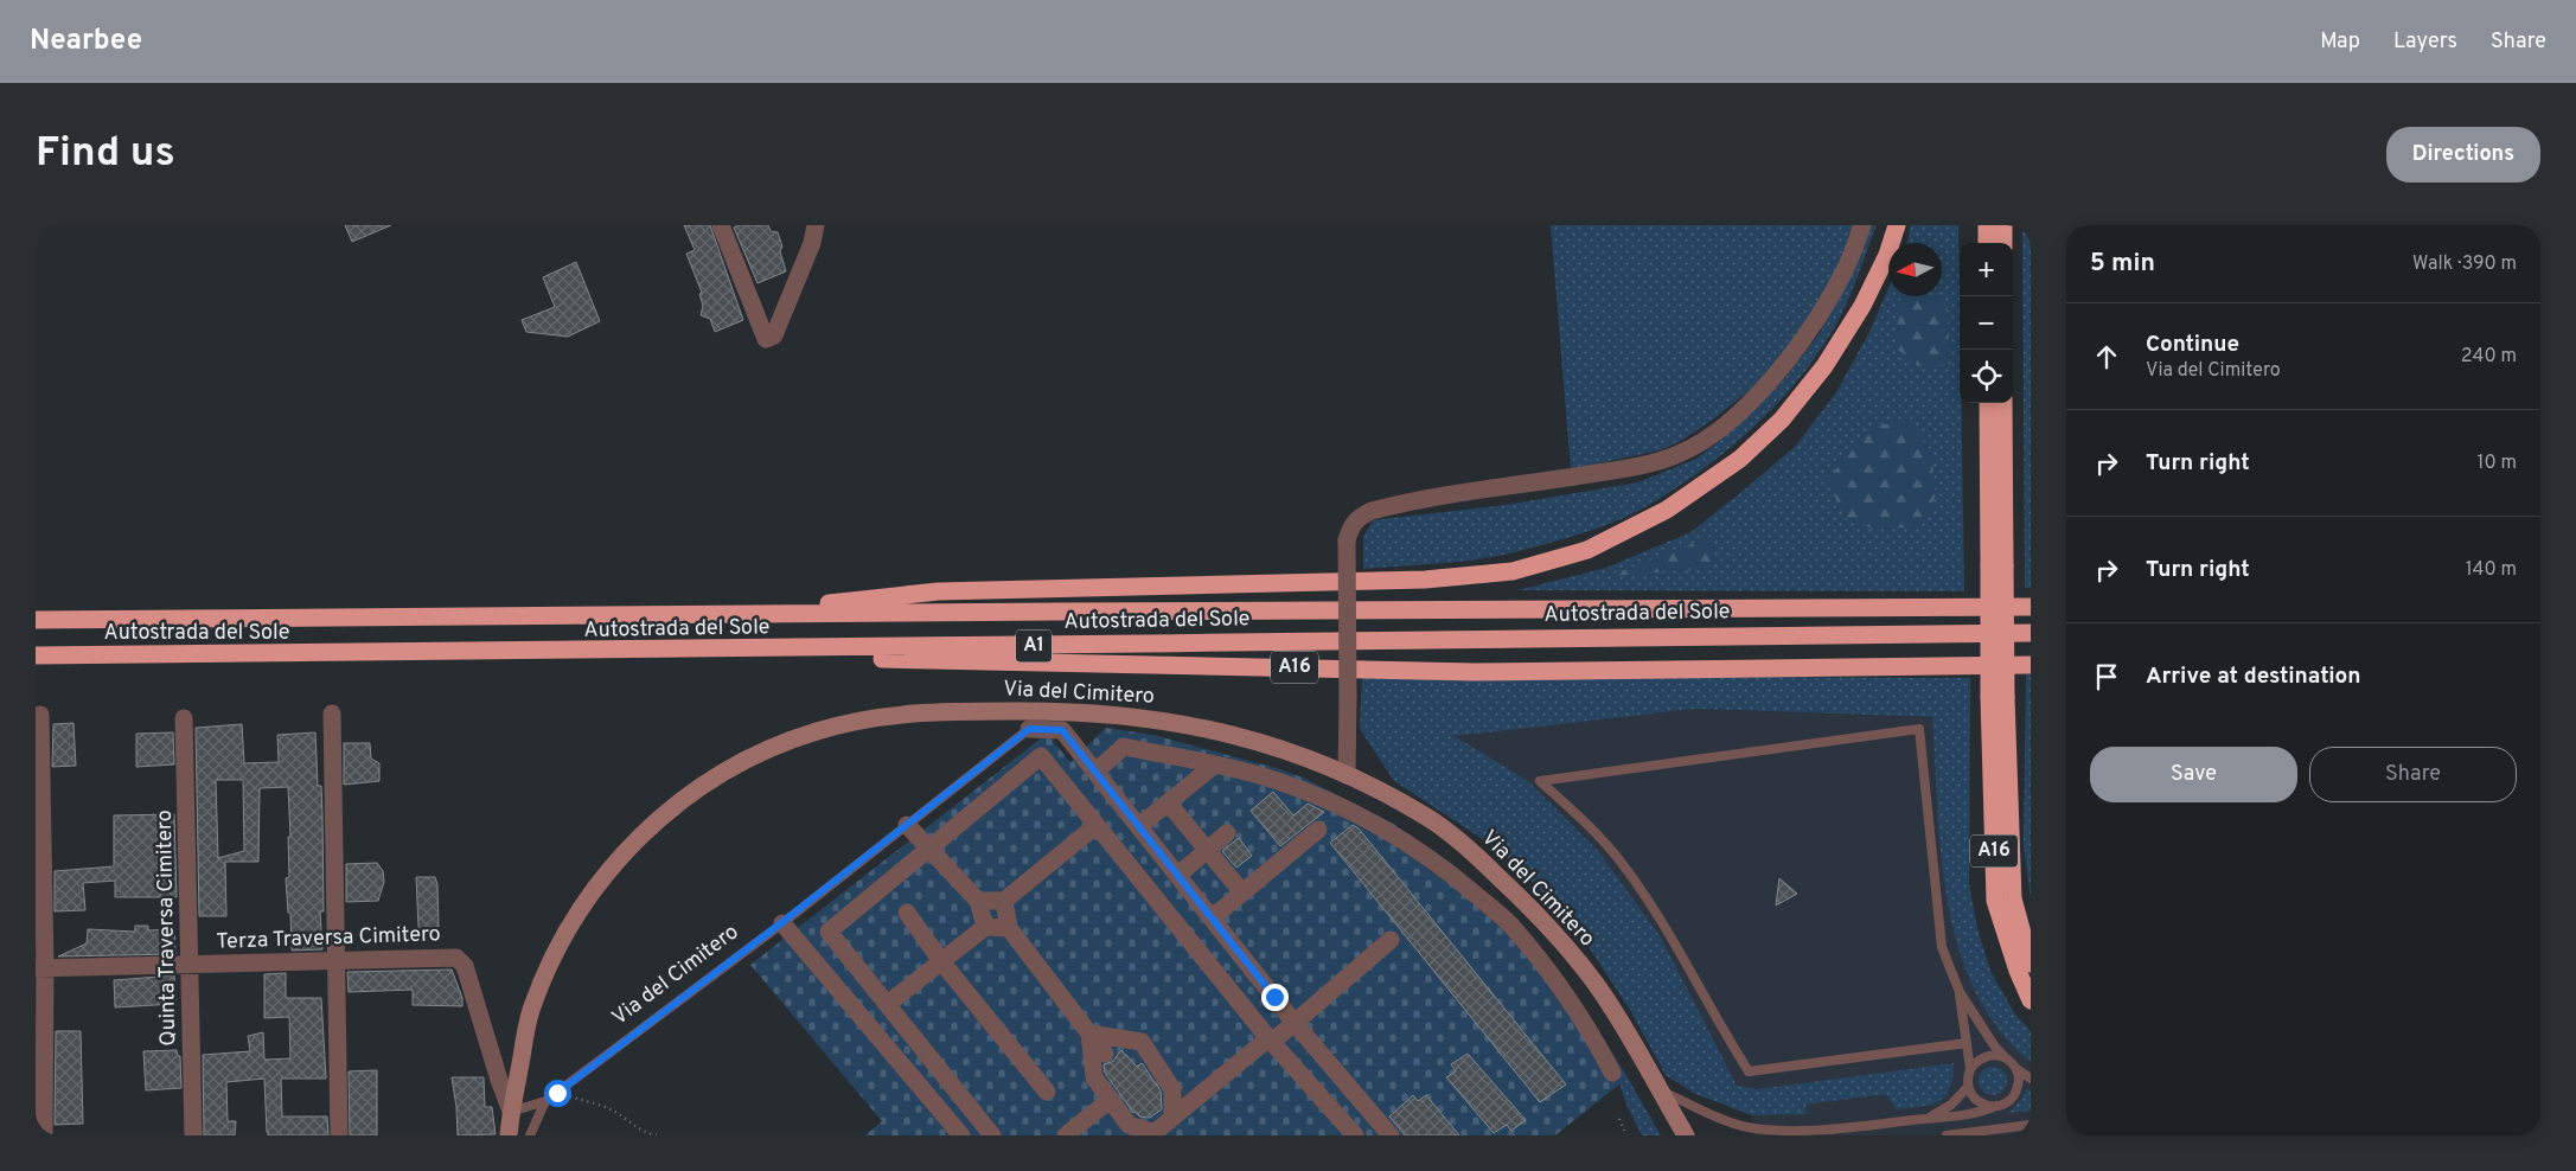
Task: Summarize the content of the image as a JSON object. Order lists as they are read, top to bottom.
{
  "streets": {
    "highway": ["Autostrada del Sole", "A1", "A16"],
    "main road": ["Via del Cimitero"],
    "street": ["Quinta Traversa Cimitero", "Terza Traversa Cimitero"]
  },
  "crossings": [
    ["Autostrada del Sole", "A16"],
    ["Via del Cimitero", "Terza Traversa Cimitero"],
    ["Quinta Traversa Cimitero", "Terza Traversa Cimitero"]
  ],
  "north": "left",
  "page": {
    "header": "Nearbee",
    "nav": ["Map", "Layers", "Share"],
    "buttons": [
      "Directions",
      ["Save", "Share"]
    ],
    "title": "Find us",
    "heading": ["5 min", "Walk · 390 m"],
    "map_buttons": ["+", "−"],
    "list": [
      ["Continue", "Via del Cimitero", "240 m"],
      ["Turn right", "10 m"],
      ["Turn right", "140 m"],
      "Arrive at destination"
    ]
  }
}
